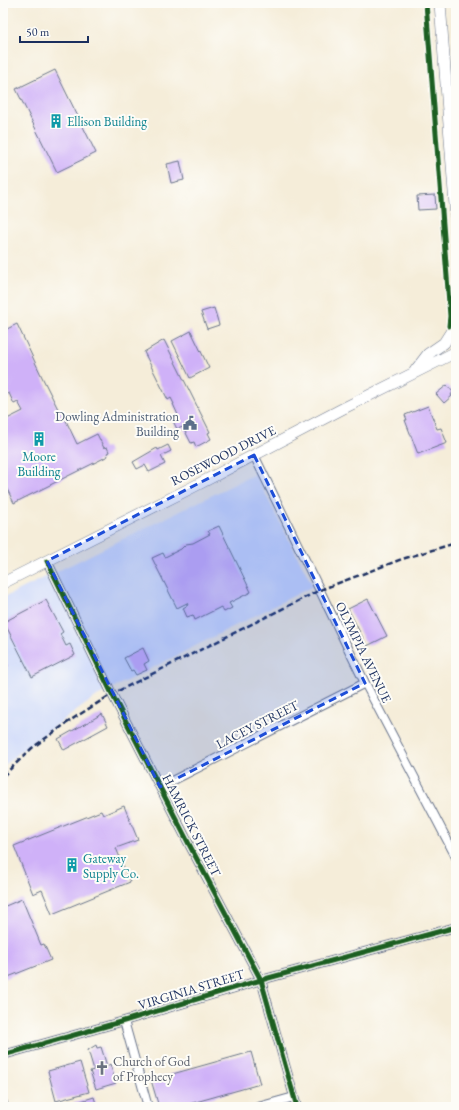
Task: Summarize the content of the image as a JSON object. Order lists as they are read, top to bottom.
{
  "streets": {
    "main road": ["ROSEWOOD DRIVE"],
    "street": [
      "OLYMPIA AVENUE",
      "LACEY STREET",
      "HAMRICK STREET",
      "VIRGINIA STREET"
    ]
  },
  "crossings": [
    ["ROSEWOOD DRIVE", "OLYMPIA AVENUE"],
    ["ROSEWOOD DRIVE", "HAMRICK STREET"],
    ["OLYMPIA AVENUE", "LACEY STREET"],
    ["LACEY STREET", "HAMRICK STREET"],
    ["HAMRICK STREET", "VIRGINIA STREET"]
  ],
  "places": {
    "building": ["Ellison Building", "Moore Building", "Gateway Supply Co."],
    "public building": ["Dowling Administration Building"],
    "church": ["Church of God of Prophecy"]
  },
  "scale_bar": "50 m"
}
